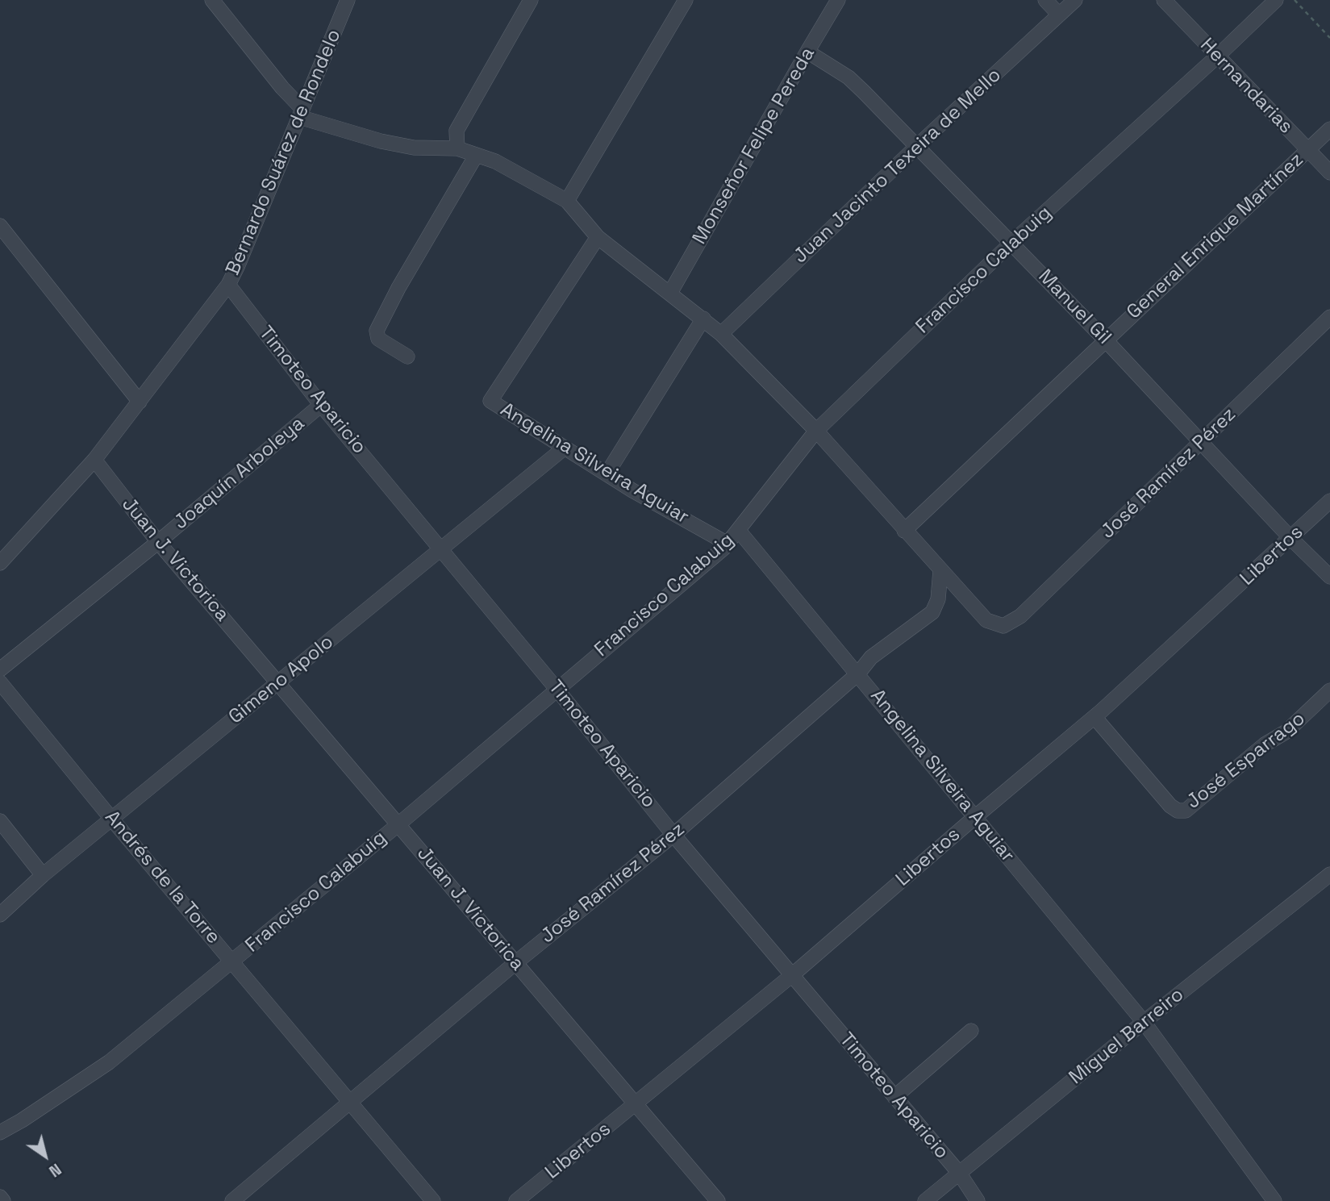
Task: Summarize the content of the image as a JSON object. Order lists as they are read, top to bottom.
{
  "streets": {
    "street": [
      "Hernandarias",
      "Monseñor Felipe Pereda",
      "Bernardo Suárez de Rondelo",
      "Juan Jacinto Texeira de Mello",
      "General Enrique Martínez",
      "Francisco Calabuig",
      "Manuel Gil",
      "Timoteo Aparicio",
      "Angelina Silveira Aguiar",
      "Joaquín Arboleya",
      "José Ramírez Pérez",
      "Libertos",
      "Juan J. Victorica",
      "Gimeno Apolo",
      "José Esparrago",
      "Andrés de la Torre",
      "Miguel Barreiro"
    ]
  },
  "crossings": [
    ["Hernandarias", "General Enrique Martínez"],
    ["Hernandarias", "Francisco Calabuig"],
    ["Monseñor Felipe Pereda", "Manuel Gil"],
    ["Bernardo Suárez de Rondelo", "Timoteo Aparicio"],
    ["Bernardo Suárez de Rondelo", "Juan J. Victorica"],
    ["Juan Jacinto Texeira de Mello", "Manuel Gil"],
    ["General Enrique Martínez", "Manuel Gil"],
    ["Francisco Calabuig", "Manuel Gil"],
    ["Francisco Calabuig", "Timoteo Aparicio"],
    ["Francisco Calabuig", "Angelina Silveira Aguiar"],
    ["Francisco Calabuig", "Juan J. Victorica"],
    ["Francisco Calabuig", "Andrés de la Torre"],
    ["Manuel Gil", "José Ramírez Pérez"],
    ["Manuel Gil", "Libertos"],
    ["Timoteo Aparicio", "Joaquín Arboleya"],
    ["Timoteo Aparicio", "José Ramírez Pérez"],
    ["Timoteo Aparicio", "Libertos"],
    ["Timoteo Aparicio", "Gimeno Apolo"],
    ["Timoteo Aparicio", "Miguel Barreiro"],
    ["Angelina Silveira Aguiar", "José Ramírez Pérez"],
    ["Angelina Silveira Aguiar", "Libertos"],
    ["Angelina Silveira Aguiar", "Gimeno Apolo"],
    ["Angelina Silveira Aguiar", "Miguel Barreiro"],
    ["Joaquín Arboleya", "Juan J. Victorica"],
    ["José Ramírez Pérez", "Juan J. Victorica"],
    ["José Ramírez Pérez", "Andrés de la Torre"],
    ["Libertos", "Juan J. Victorica"],
    ["Libertos", "José Esparrago"],
    ["Juan J. Victorica", "Gimeno Apolo"],
    ["Gimeno Apolo", "Andrés de la Torre"]
  ],
  "north": "bottom right"
}
